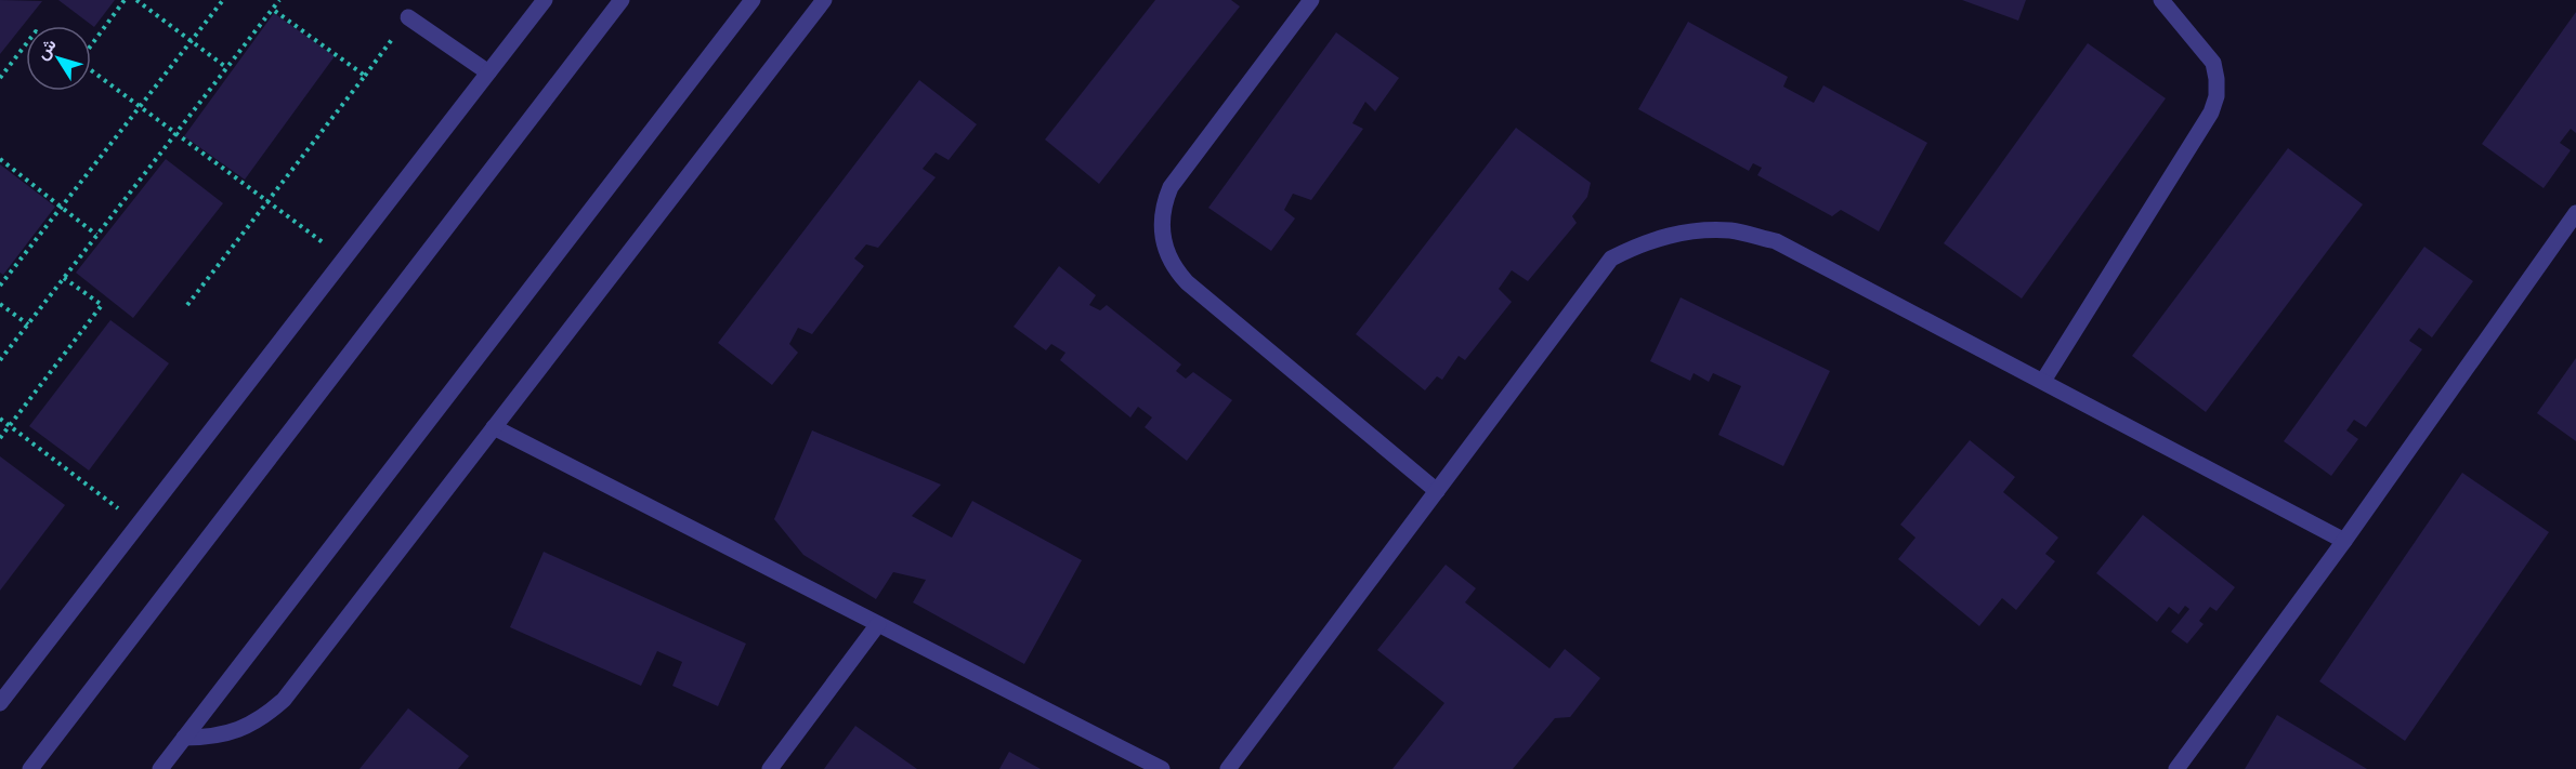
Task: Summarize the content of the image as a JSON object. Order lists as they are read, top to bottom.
{
  "north": "top left"
}
